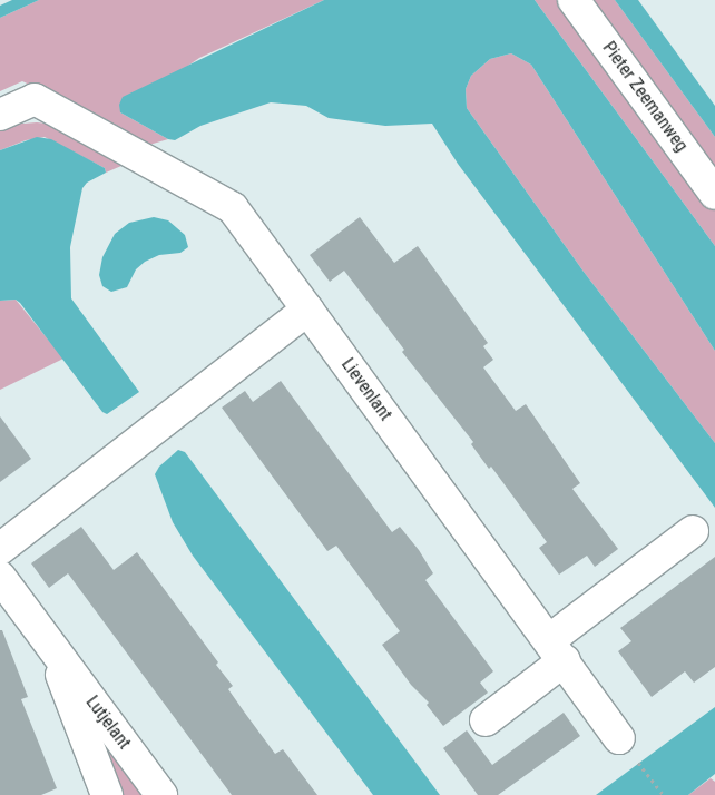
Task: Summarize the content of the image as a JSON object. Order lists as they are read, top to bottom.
{
  "streets": {
    "street": ["Pieter Zeemanweg", "Lievenlant", "Lutjelant"]
  }
}
